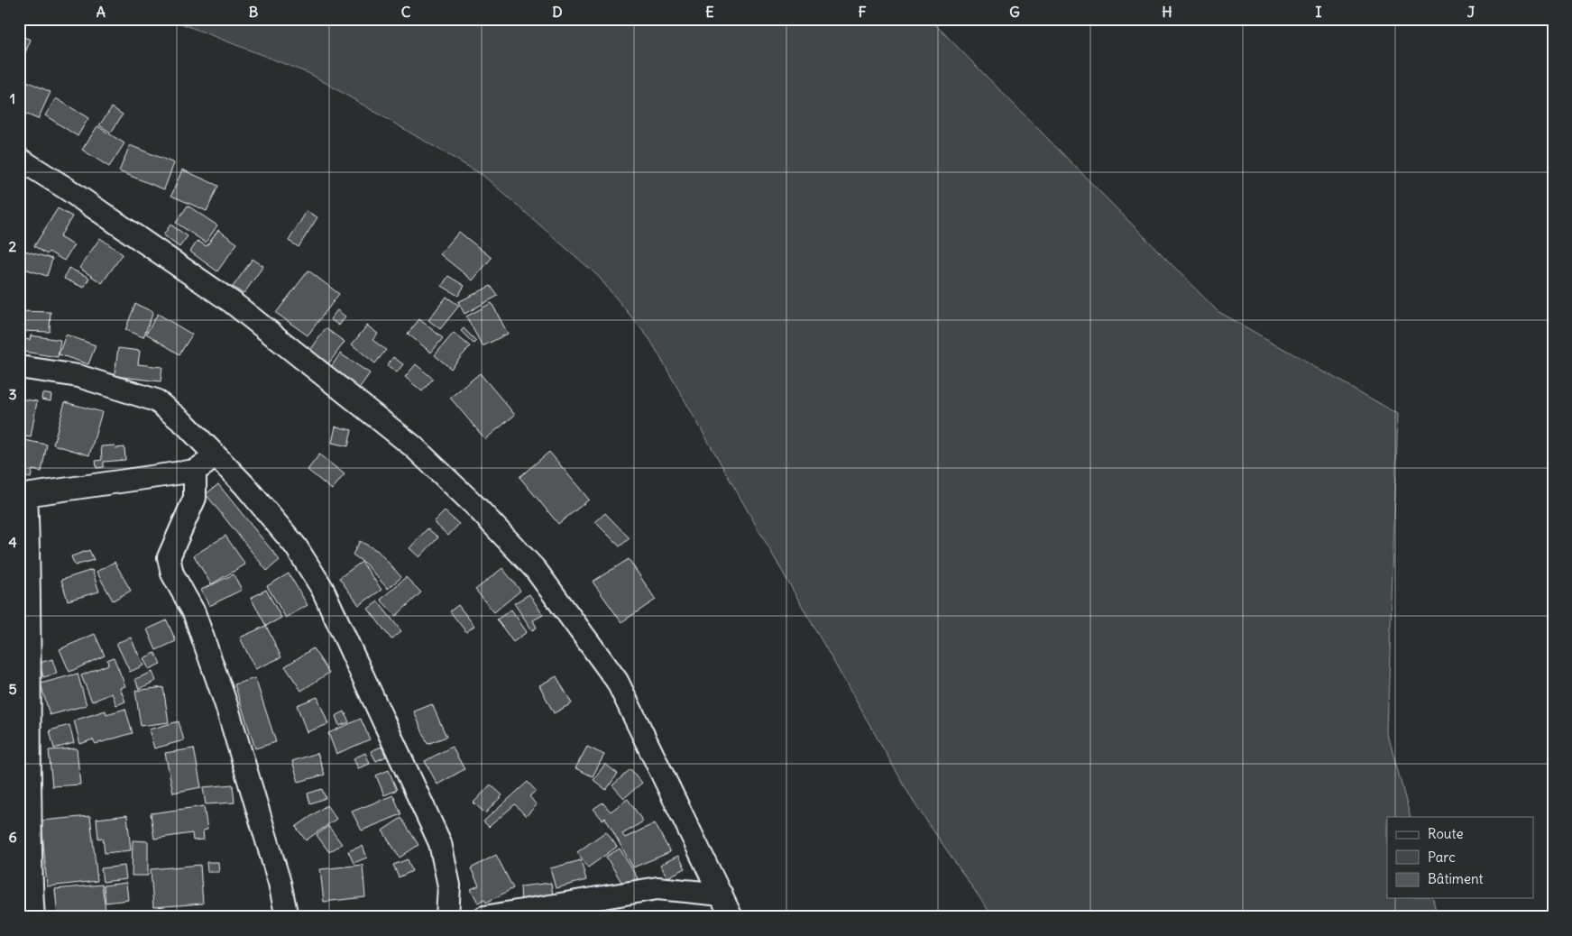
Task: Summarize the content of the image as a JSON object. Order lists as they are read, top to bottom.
{
  "legend": ["Route", "Parc", "Bâtiment"],
  "grid": {
    "columns": [
      "A",
      "B",
      "C",
      "D",
      "E",
      "F",
      "G",
      "H",
      "I",
      "J"
    ],
    "rows": [
      "1",
      "2",
      "3",
      "4",
      "5",
      "6"
    ]
  }
}
